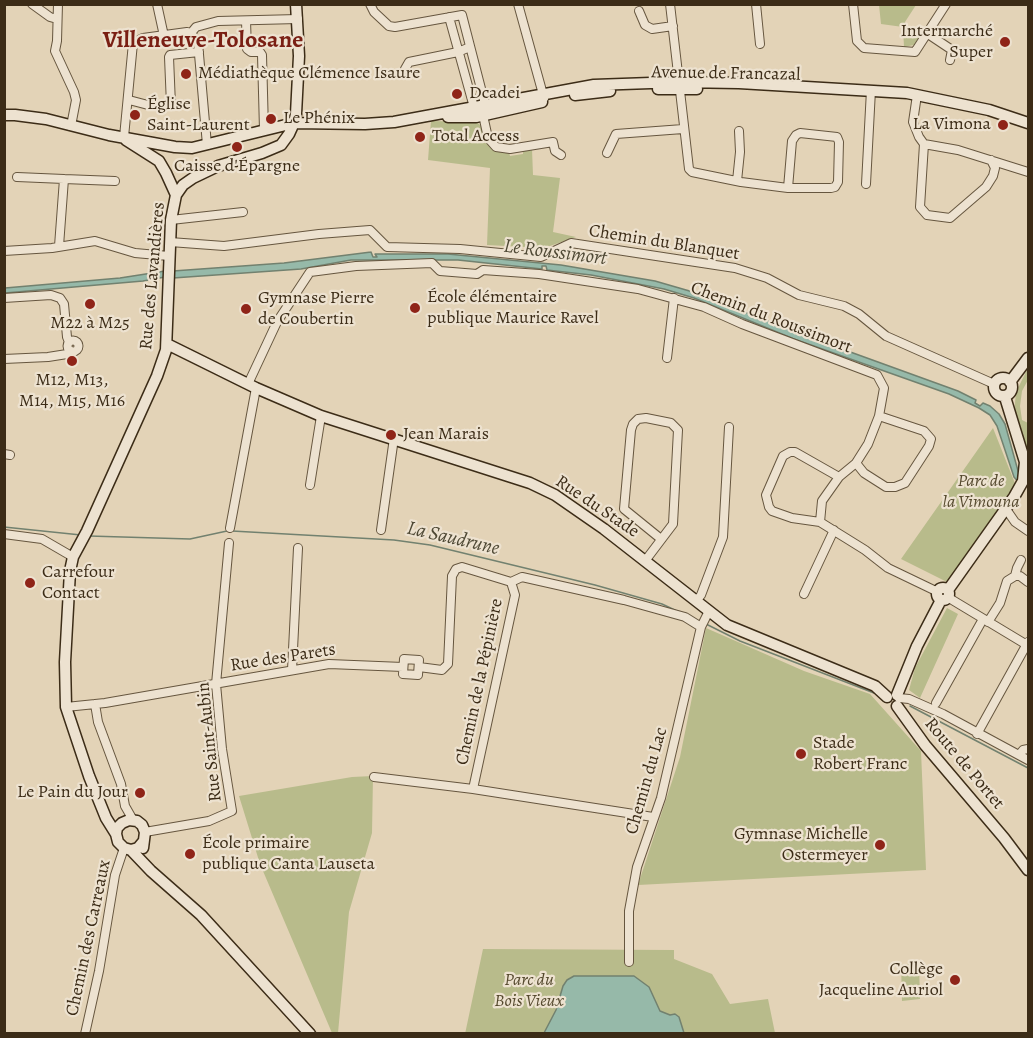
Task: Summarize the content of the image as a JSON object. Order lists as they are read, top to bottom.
{
  "streets": {
    "street": [
      "Avenue de Francazal",
      "Chemin du Blanquet",
      "Rue des Lavandières",
      "Chemin du Roussimort",
      "Rue du Stade",
      "Rue des Parets",
      "Chemin de la Pépinière",
      "Rue Saint-Aubin",
      "Route de Portet",
      "Chemin du Lac",
      "Chemin des Carreaux"
    ]
  },
  "crossings": [
    ["Avenue de Francazal", "Rue des Lavandières"],
    ["Rue des Lavandières", "Rue du Stade"],
    ["Chemin du Roussimort", "Rue du Stade"],
    ["Rue du Stade", "Route de Portet"],
    ["Rue du Stade", "Chemin du Lac"],
    ["Rue des Parets", "Chemin de la Pépinière"],
    ["Rue des Parets", "Rue Saint-Aubin"],
    ["Chemin de la Pépinière", "Chemin du Lac"],
    ["Rue Saint-Aubin", "Chemin des Carreaux"]
  ],
  "districts": ["Villeneuve-Tolosane"],
  "water": ["Le Roussimort", "La Saudrune"],
  "parks": ["Parc de la Vimouna", "Parc du Bois Vieux"],
  "places": [
    "Intermarché Super",
    "Médiathèque Clémence Isaure",
    "Dcadei",
    "Église Saint-Laurent",
    "Le Phénix",
    "La Vimona",
    "Total Access",
    "Caisse d'Épargne",
    "M22 à M25",
    "École élémentaire publique Maurice Ravel",
    "Gymnase Pierre de Coubertin",
    "M12, M13, M14, M15, M16",
    "Jean Marais",
    "Carrefour Contact",
    "Stade Robert Franc",
    "Le Pain du Jour",
    "Gymnase Michelle Ostermeyer",
    "École primaire publique Canta Lauseta",
    "Collège Jacqueline Auriol"
  ]
}
